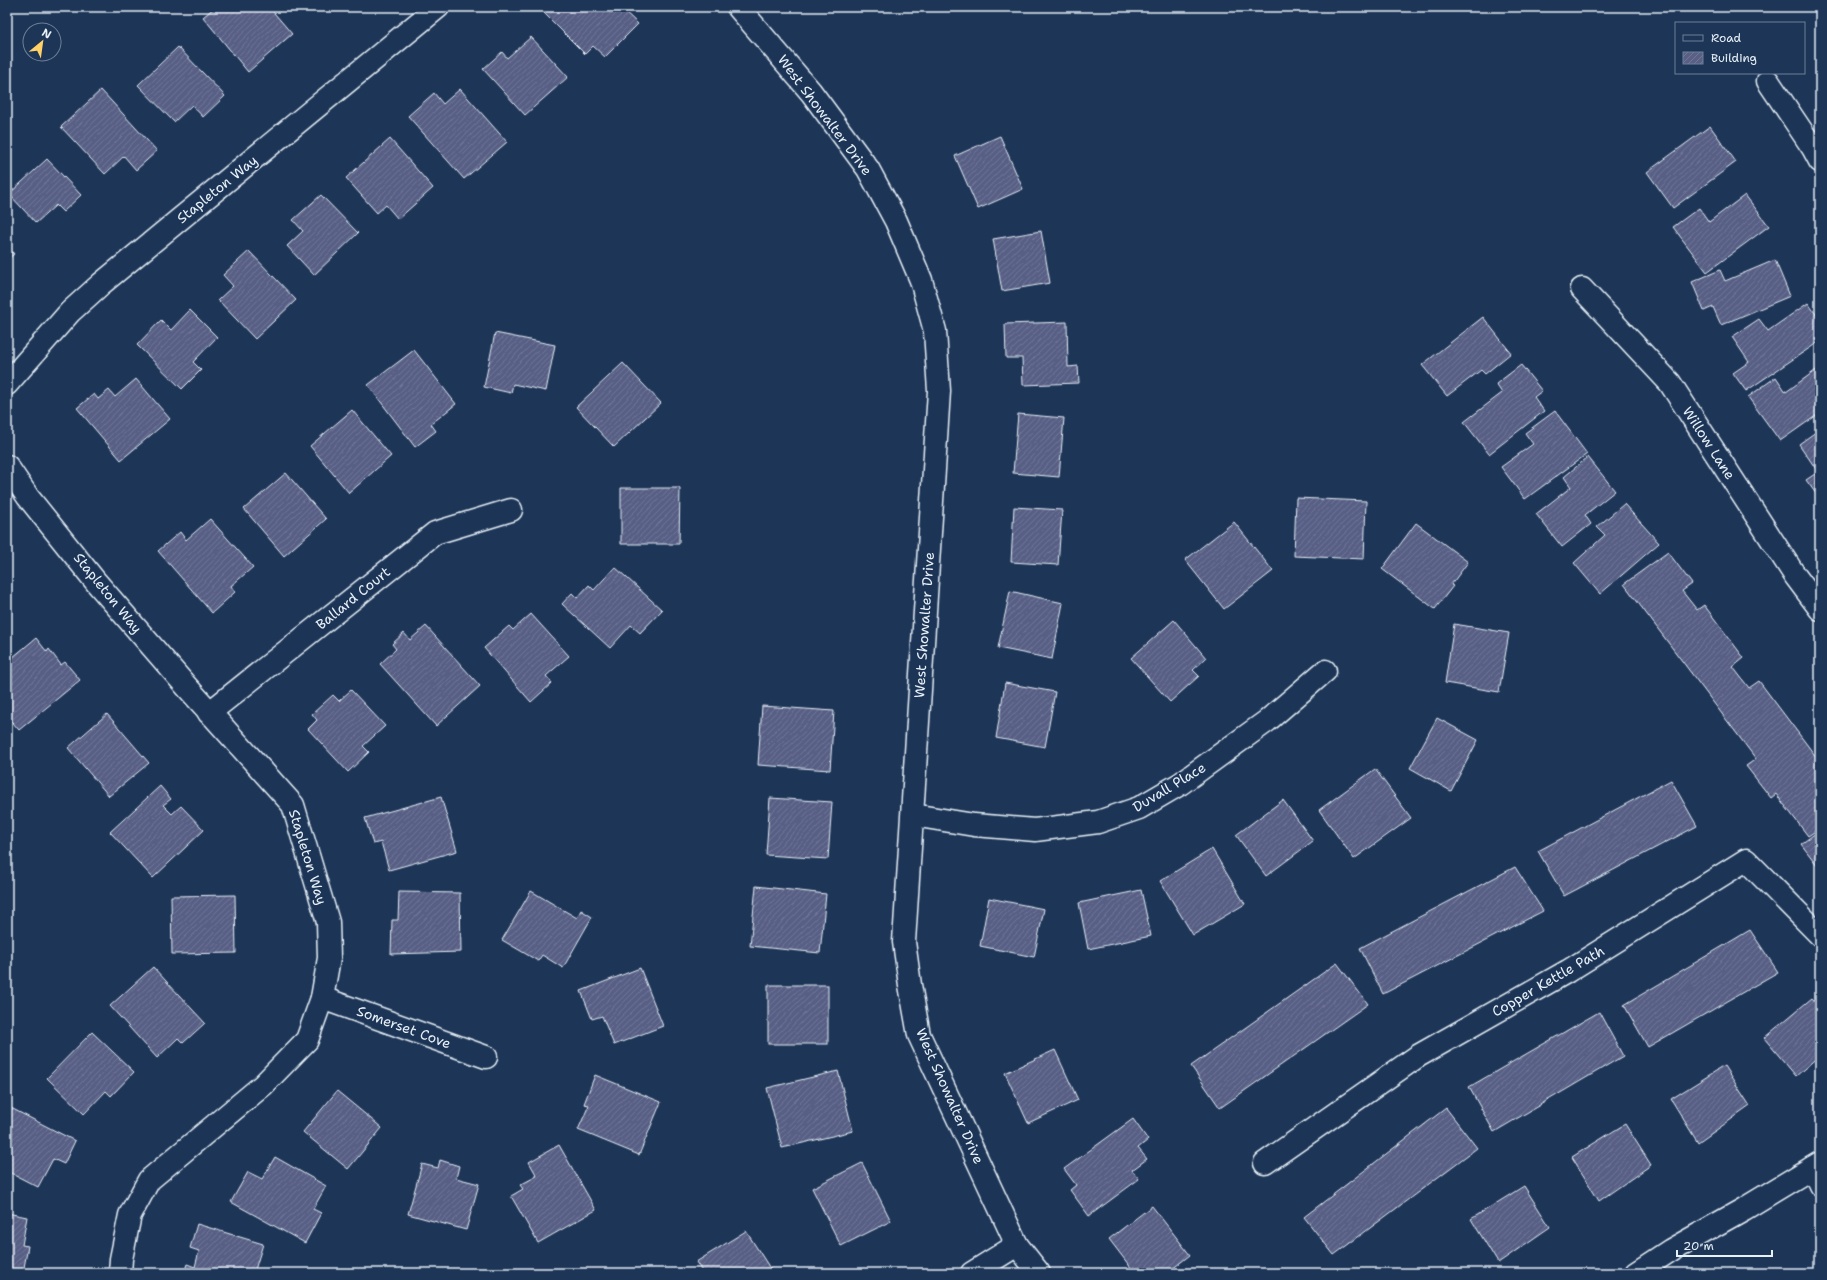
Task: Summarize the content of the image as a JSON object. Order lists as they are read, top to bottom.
{
  "streets": {
    "street": [
      "West Showalter Drive",
      "Stapleton Way",
      "Willow Lane",
      "Ballard Court",
      "Duvall Place",
      "Copper Kettle Path",
      "Somerset Cove"
    ]
  },
  "crossings": [
    ["West Showalter Drive", "Duvall Place"],
    ["Stapleton Way", "Ballard Court"],
    ["Stapleton Way", "Somerset Cove"]
  ],
  "legend": ["Road", "Building"],
  "scale_bar": "20 m",
  "north": "top right"
}
